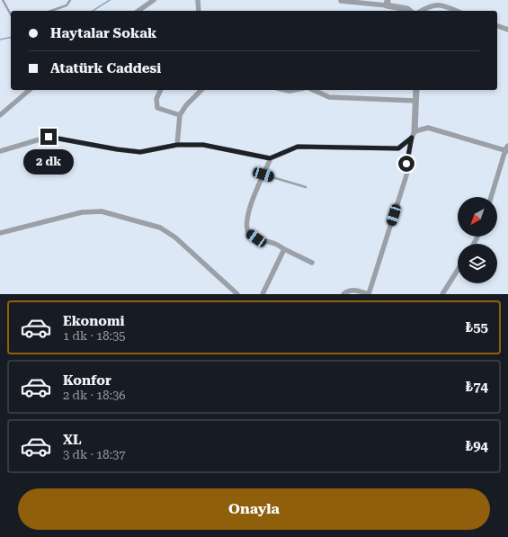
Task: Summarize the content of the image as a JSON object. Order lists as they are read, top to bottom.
{
  "north": "bottom left",
  "page": {
    "banner": ["Haytalar Sokak", "Atatürk Caddesi"],
    "bubble": "2 dk",
    "list": [
      {
        "name": "Ekonomi",
        "note": "1 dk · 18:35",
        "value": "₺55"
      },
      {
        "name": "Konfor",
        "note": "2 dk · 18:36",
        "value": "₺74"
      },
      {
        "name": "XL",
        "note": "3 dk · 18:37",
        "value": "₺94"
      }
    ],
    "buttons": "Onayla"
  }
}
